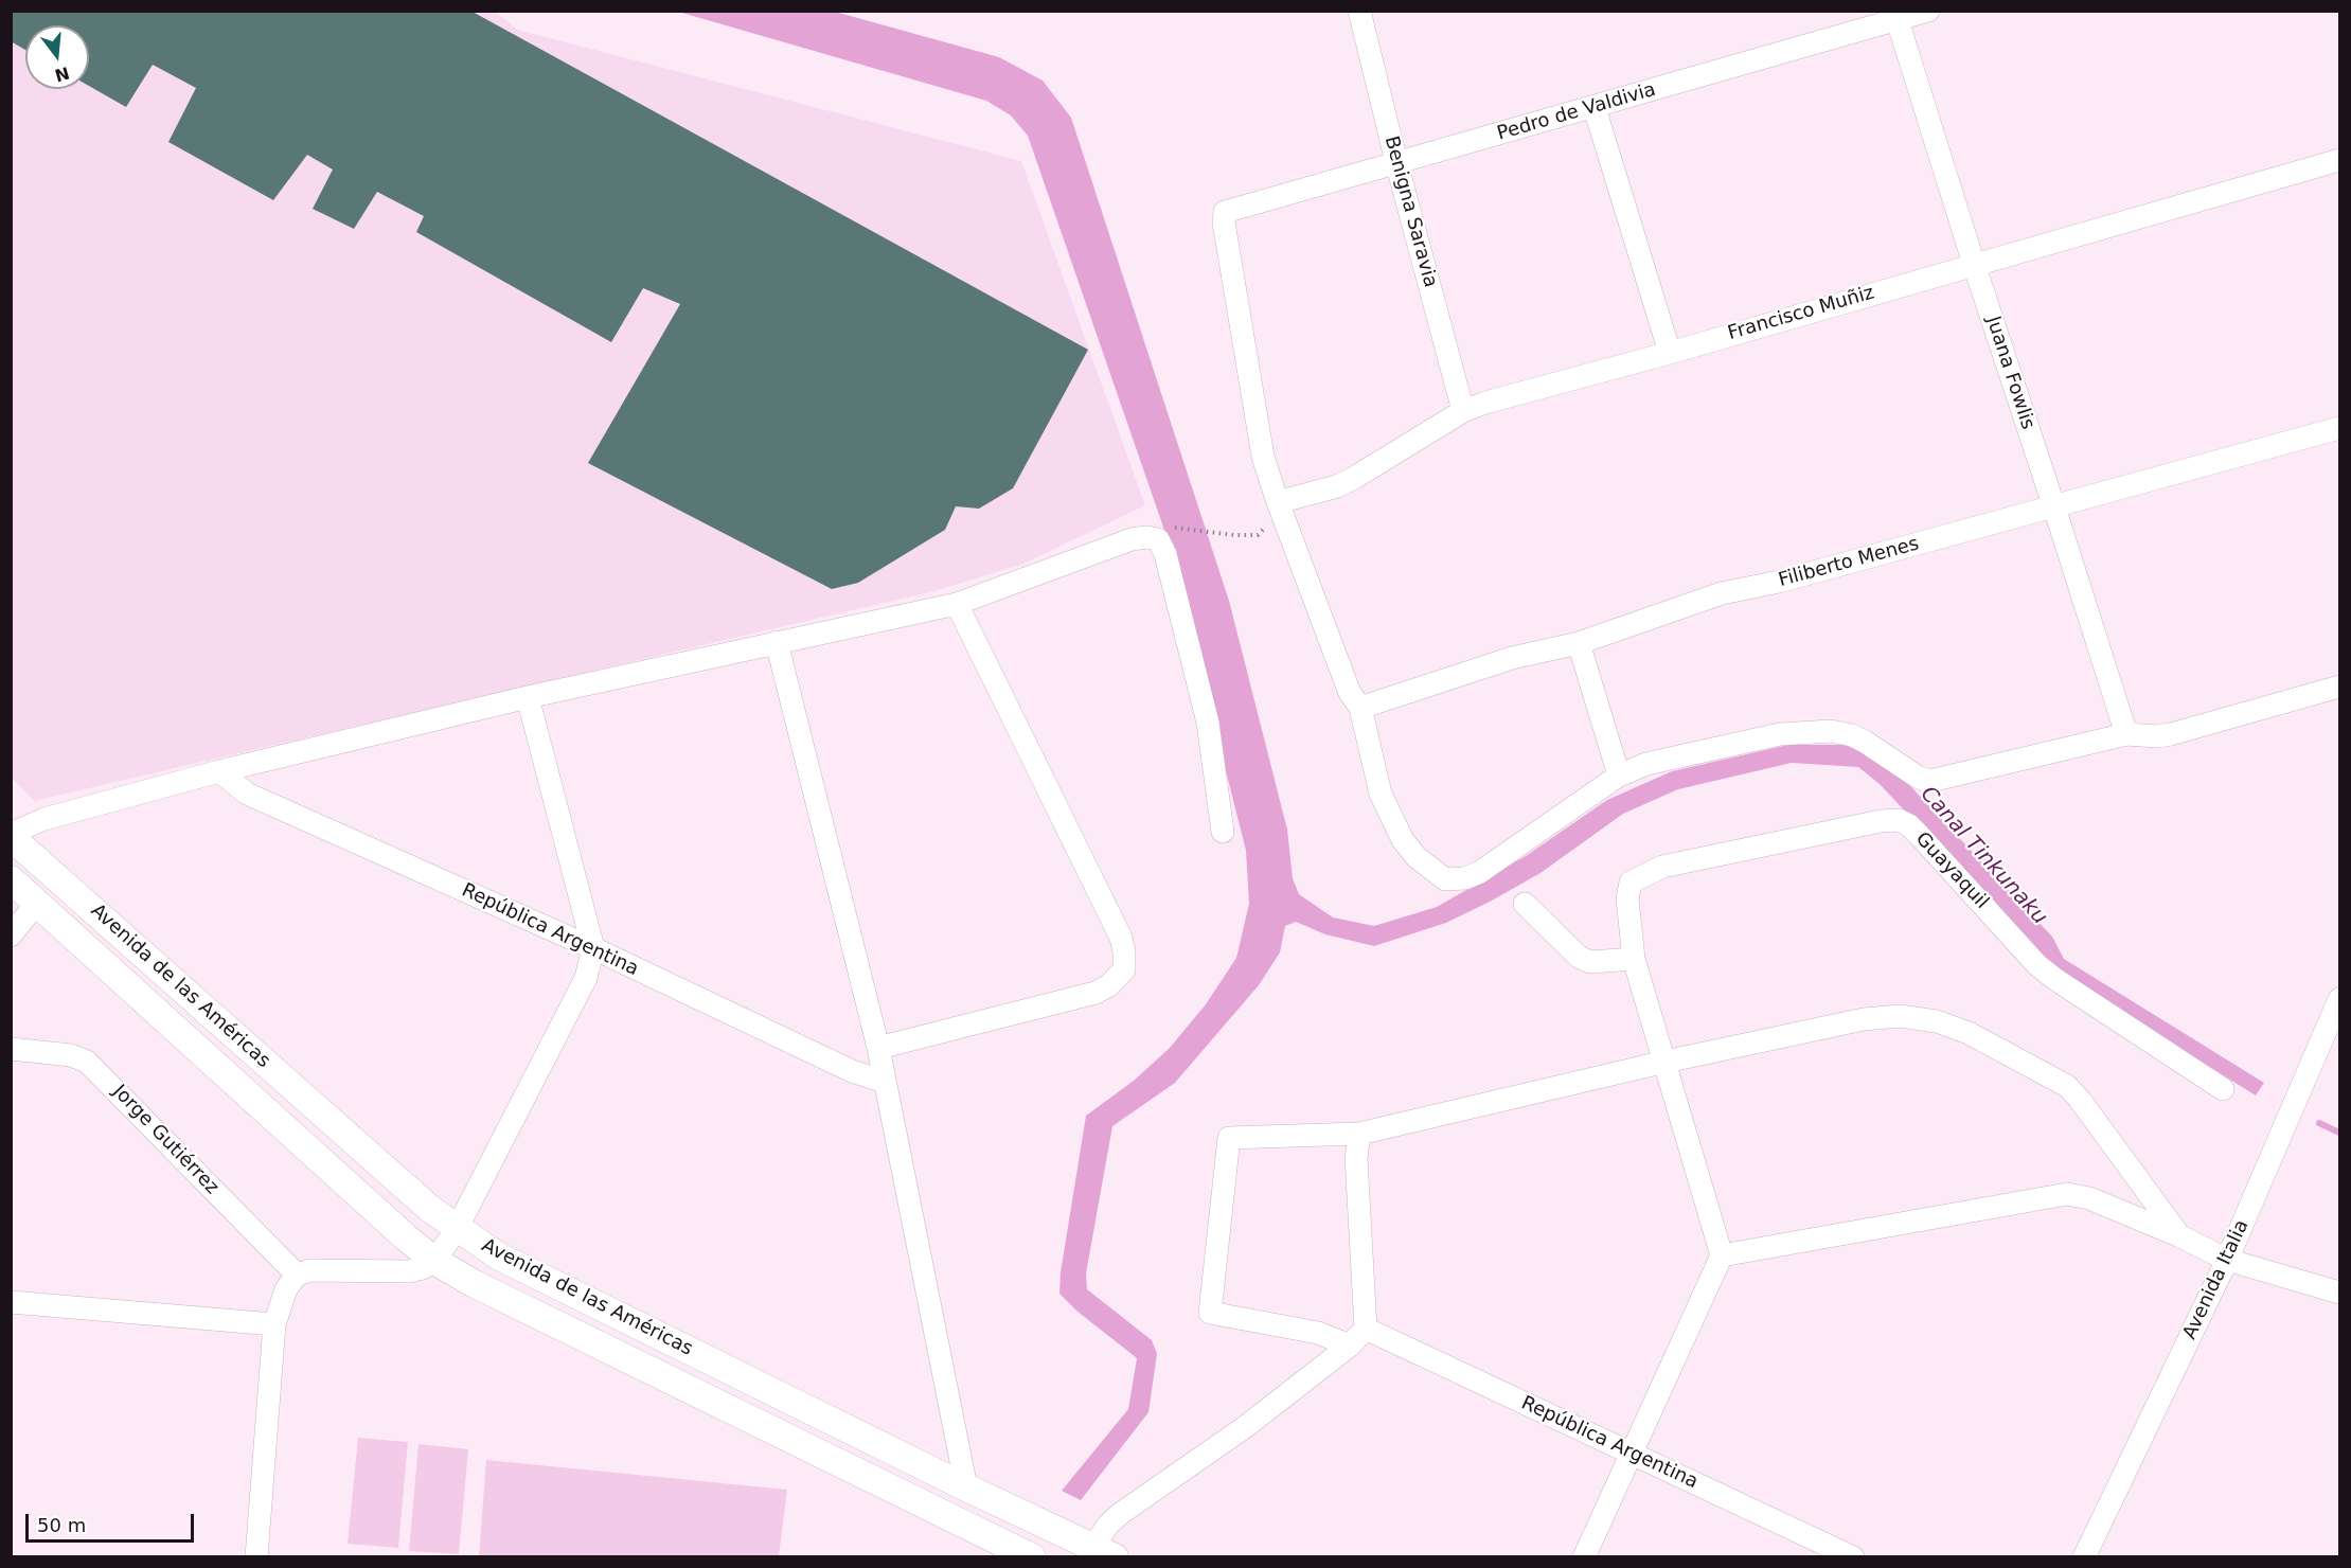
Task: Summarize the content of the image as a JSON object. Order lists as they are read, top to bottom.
{
  "streets": {
    "main road": ["Avenida de las Américas"],
    "street": [
      "Pedro de Valdivia",
      "Benigna Saravia",
      "Francisco Muñiz",
      "Juana Fowlis",
      "Filiberto Menes",
      "Guayaquil",
      "República Argentina",
      "Jorge Gutiérrez",
      "Avenida Italia"
    ]
  },
  "crossings": [
    ["Pedro de Valdivia", "Benigna Saravia"],
    ["Pedro de Valdivia", "Francisco Muñiz"],
    ["Pedro de Valdivia", "Juana Fowlis"],
    ["Benigna Saravia", "Francisco Muñiz"],
    ["Francisco Muñiz", "Juana Fowlis"],
    ["Juana Fowlis", "Filiberto Menes"]
  ],
  "water": ["Canal Tinkunaku"],
  "scale_bar": "50 m",
  "north": "bottom"
}
